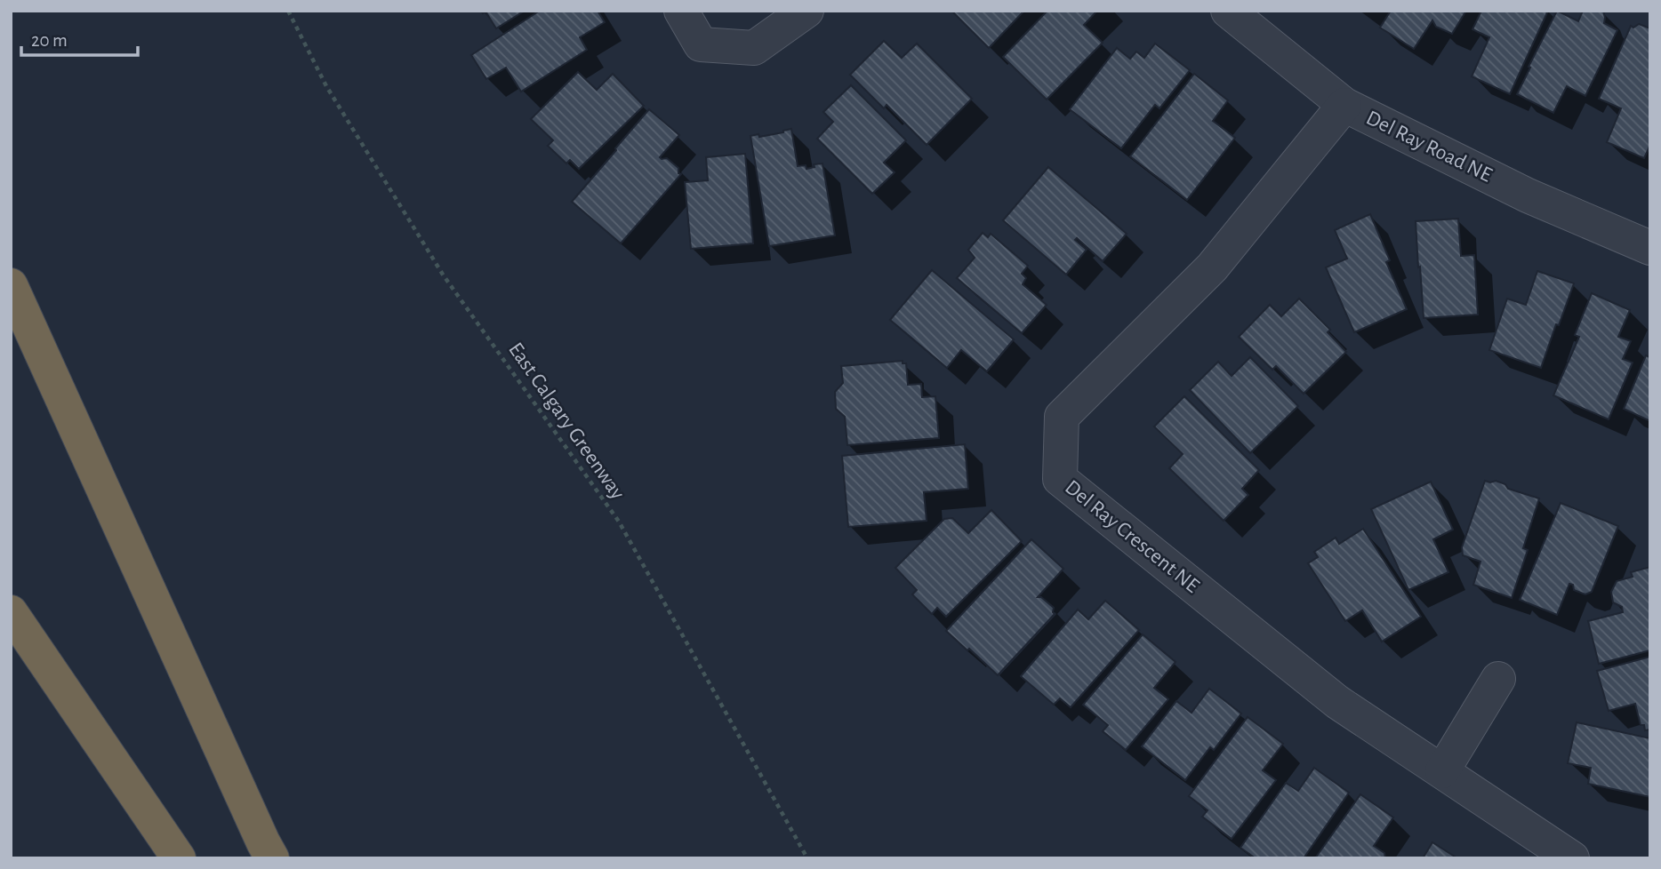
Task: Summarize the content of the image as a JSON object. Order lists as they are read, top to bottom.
{
  "streets": {
    "street": ["Del Ray Road NE", "Del Ray Crescent NE"],
    "path": ["East Calgary Greenway"]
  },
  "crossings": [
    ["Del Ray Road NE", "Del Ray Crescent NE"]
  ],
  "scale_bar": "20 m"
}
